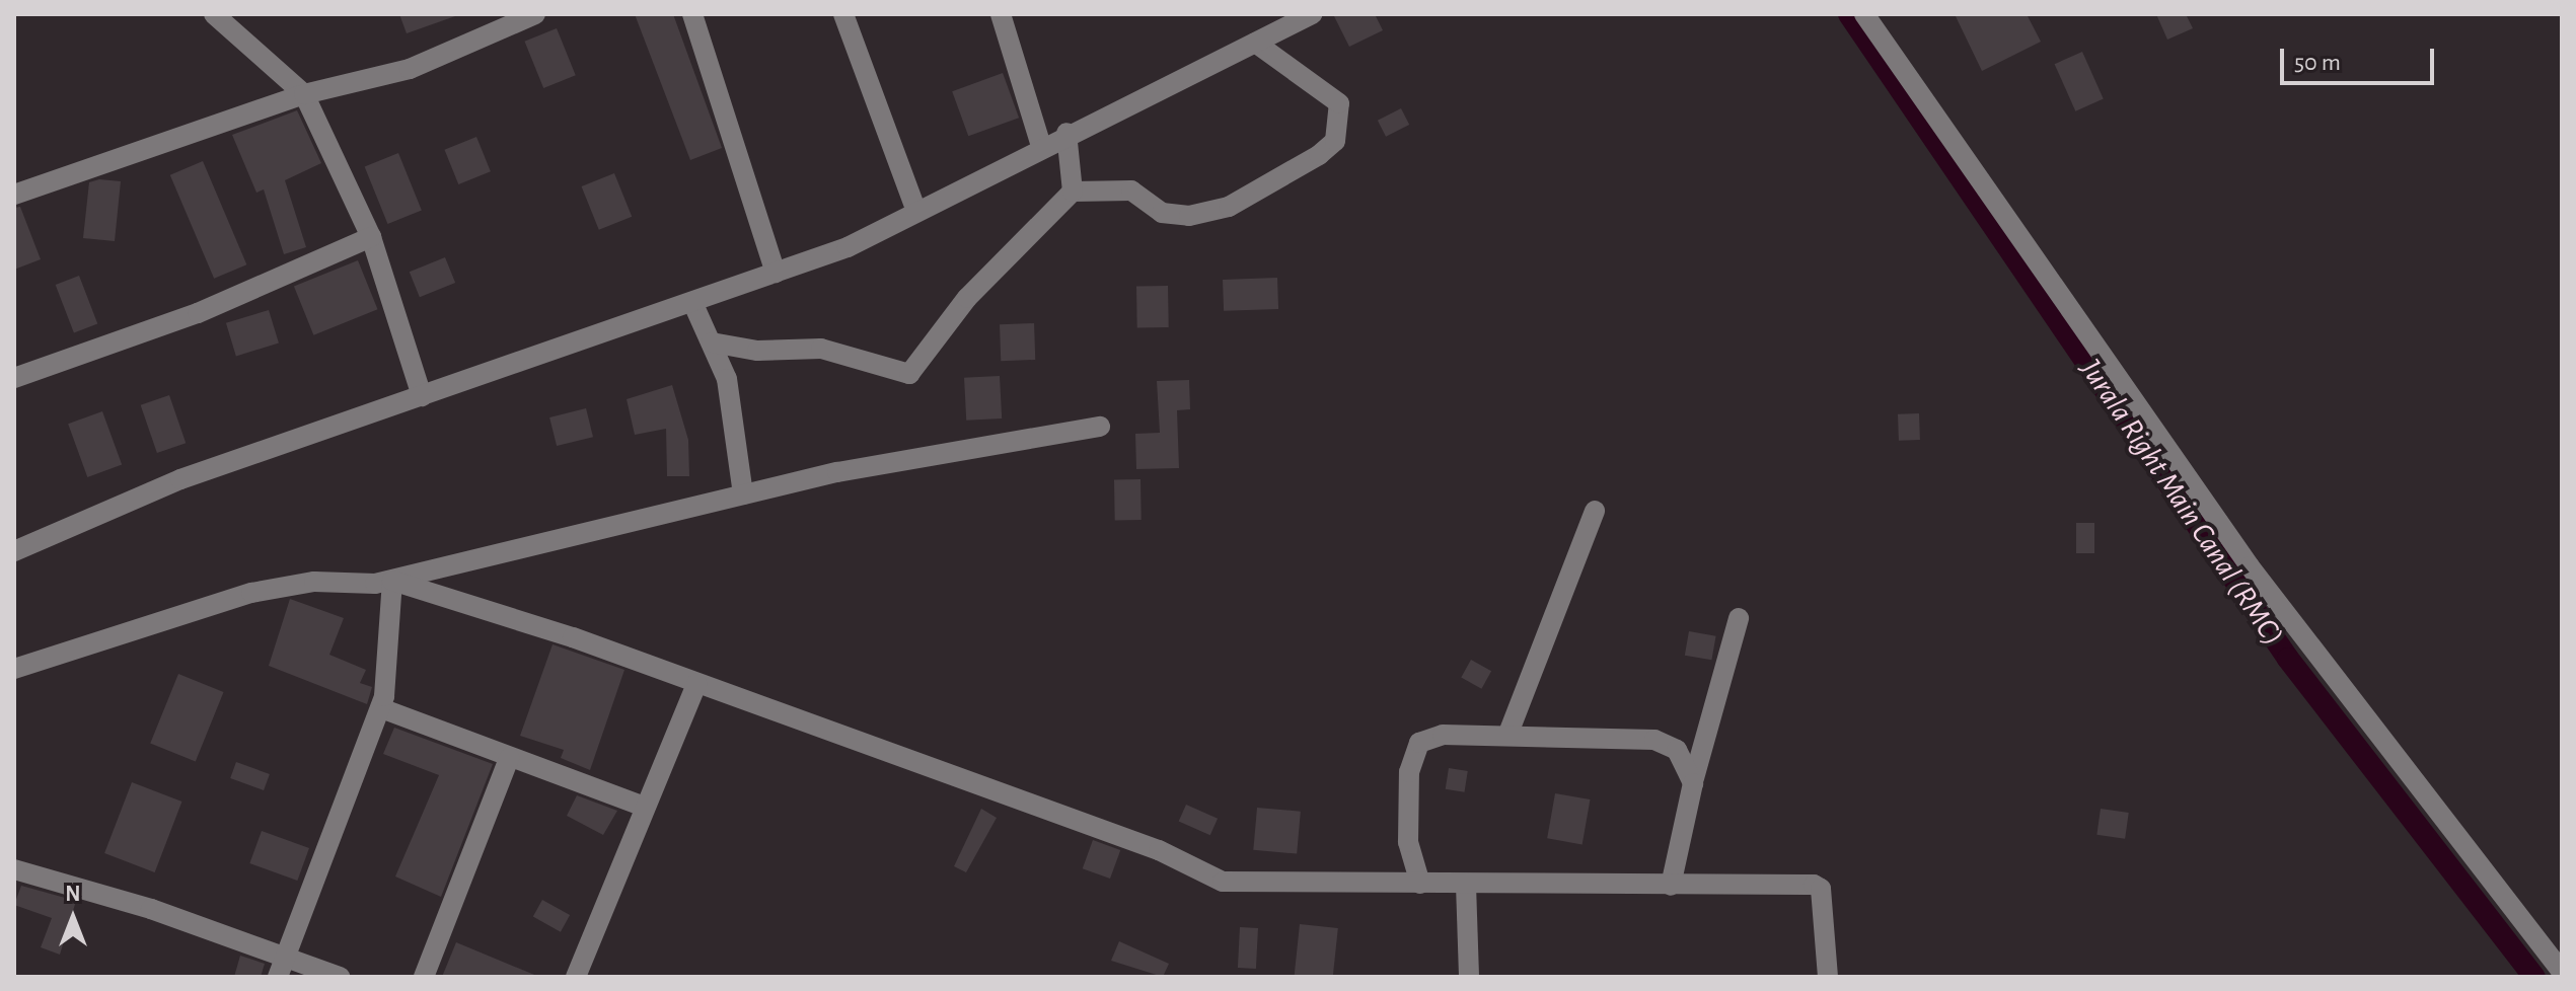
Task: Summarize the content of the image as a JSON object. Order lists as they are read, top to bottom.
{
  "water": ["Jurala Right Main Canal (RMC)"],
  "scale_bar": "50 m",
  "north": "top"
}
